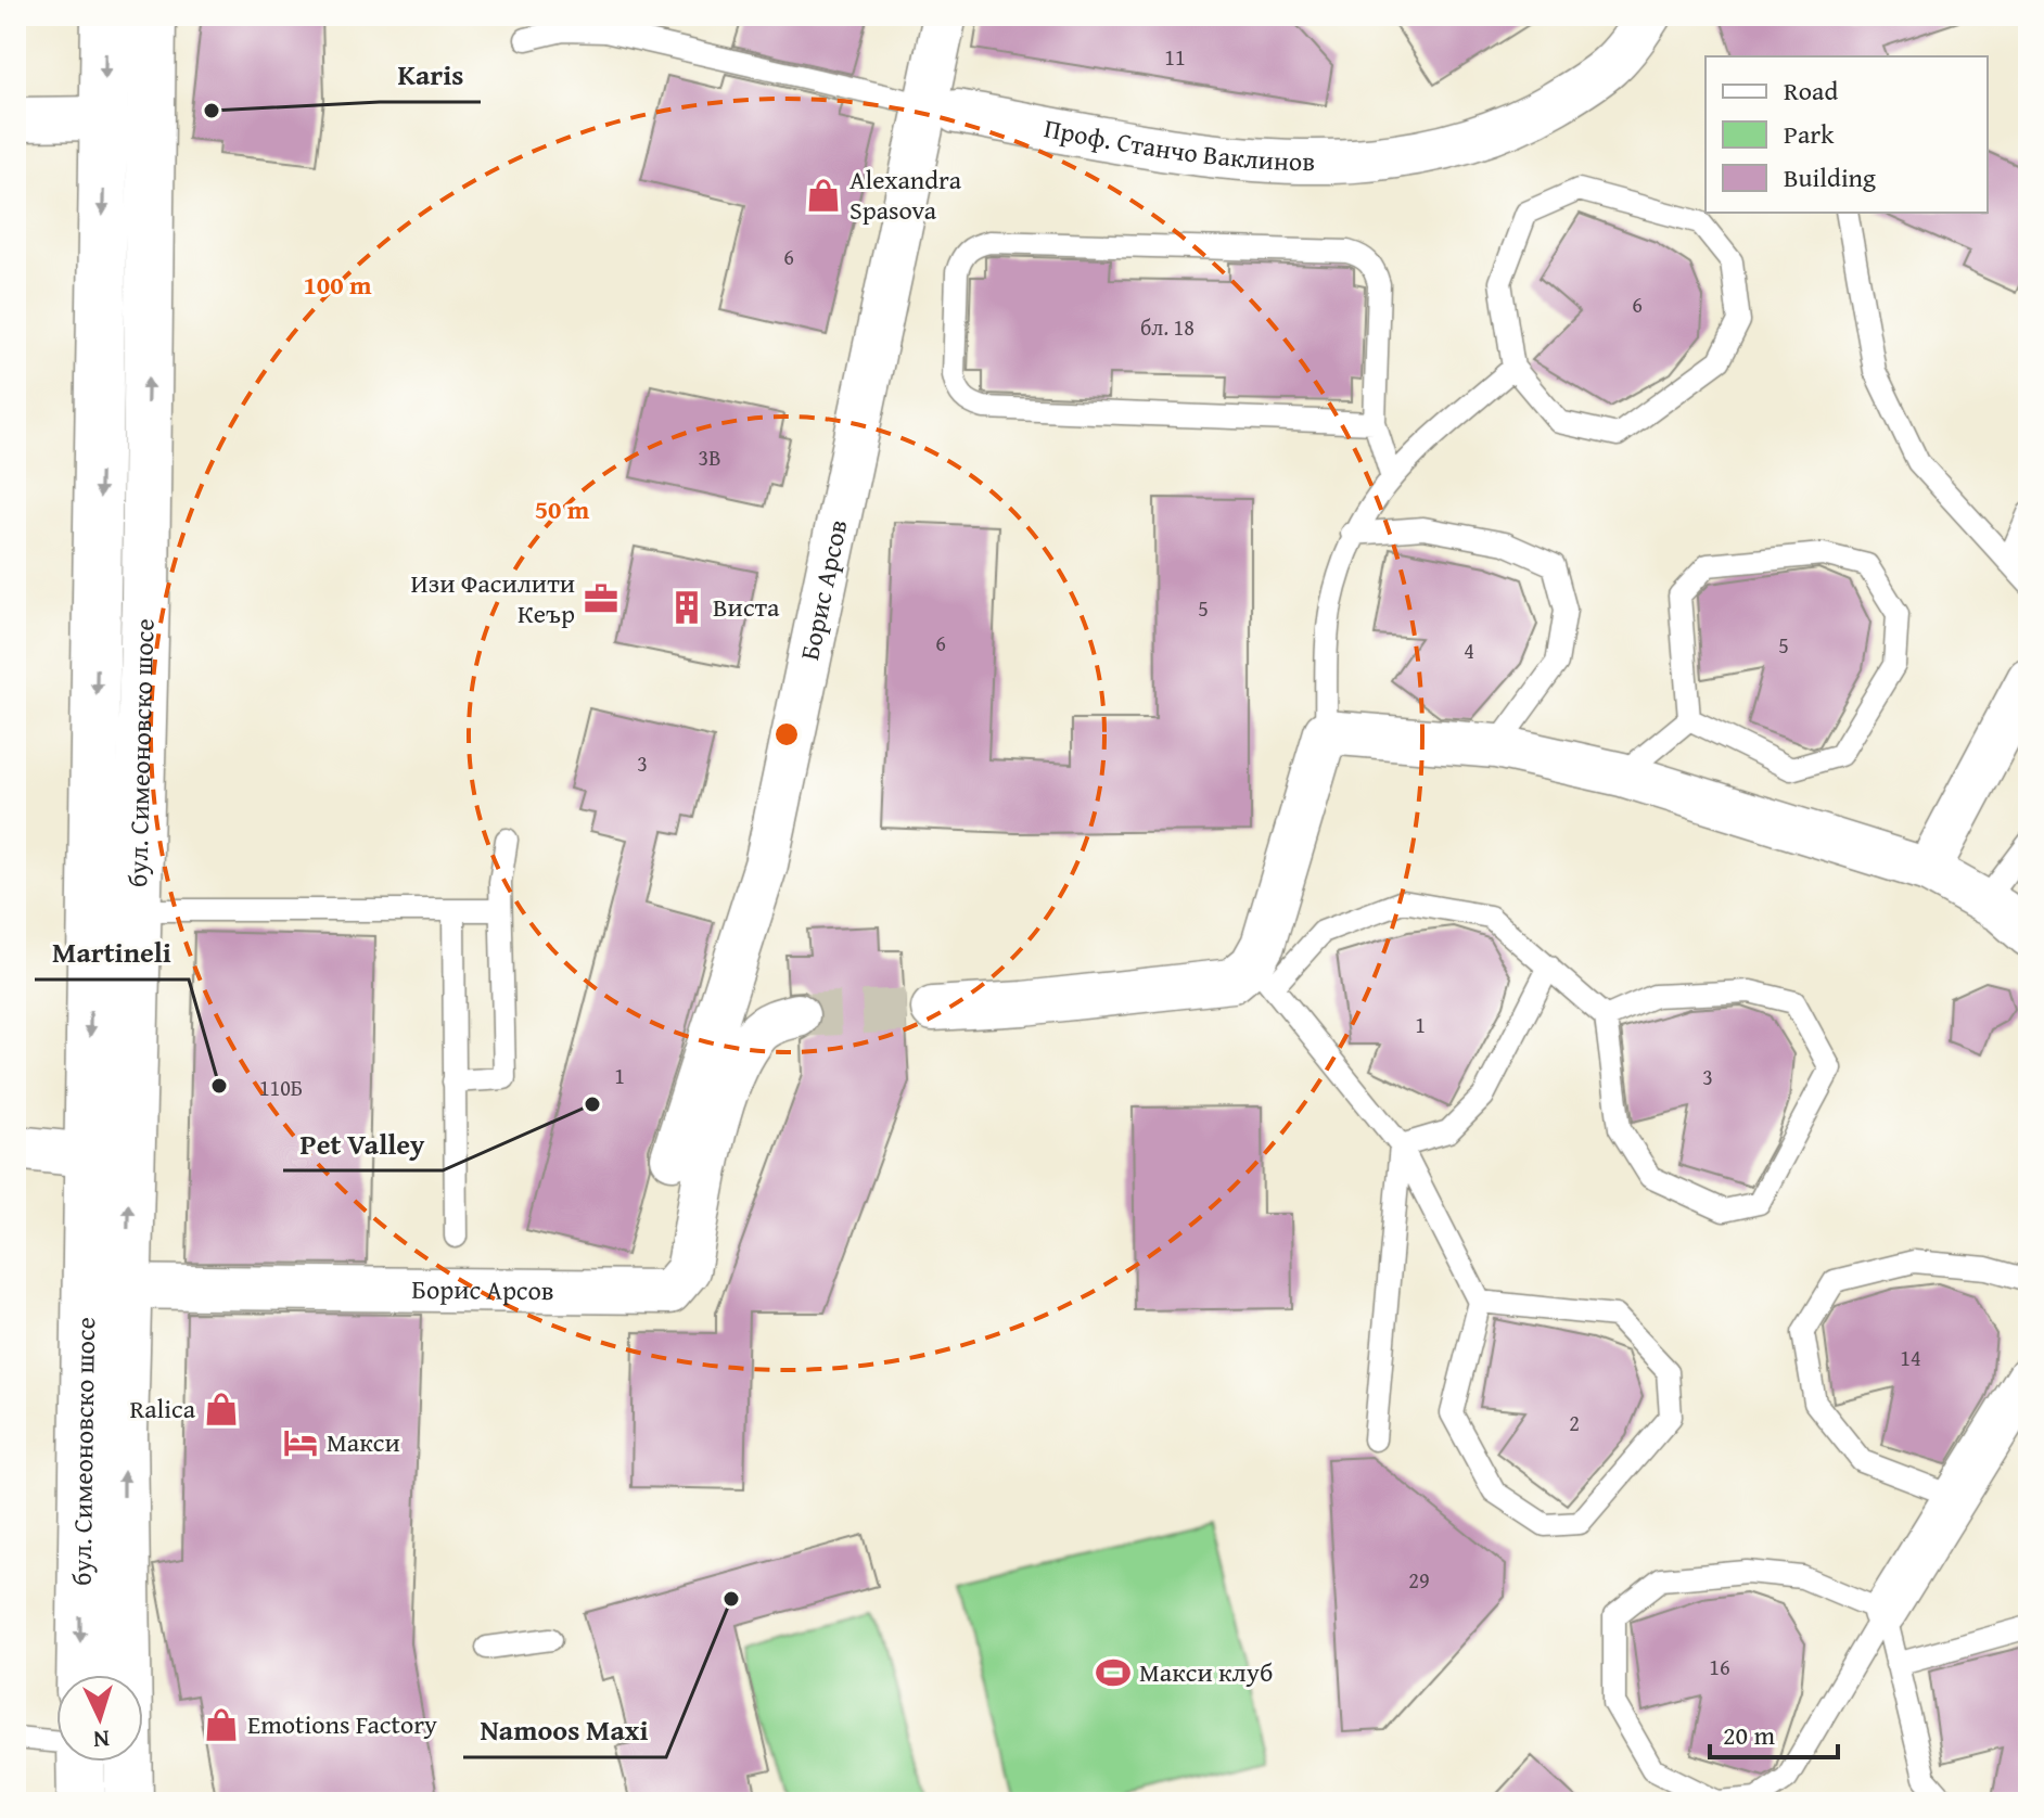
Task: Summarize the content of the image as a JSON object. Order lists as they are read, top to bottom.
{
  "streets": {
    "main road": ["бул. Симеоновско шосе"],
    "street": ["Проф. Станчо Ваклинов", "Борис Арсов"]
  },
  "crossings": [
    ["Проф. Станчо Ваклинов", "Борис Арсов"],
    ["Борис Арсов", "бул. Симеоновско шосе"]
  ],
  "places": {
    "other": [
      "Karis",
      "Martineli",
      "Pet Valley",
      "Namoos Maxi"
    ],
    "shop": ["Alexandra Spasova", "Ralica", "Emotions Factory"],
    "office": ["Изи Фасилити Кеър"],
    "building": ["Виста"],
    "hotel": ["Макси"],
    "sports": ["Макси клуб"]
  },
  "house_numbers": [
    "11",
    "6",
    "6",
    "бл. 18",
    "3В",
    "5",
    "6",
    "5",
    "4",
    "3",
    "1",
    "1",
    "3",
    "110Б",
    "14",
    "2",
    "29",
    "16"
  ],
  "legend": ["Road", "Park", "Building"],
  "scale_bar": "20 m",
  "north": "bottom",
  "rings": ["100 m", "50 m"]
}
